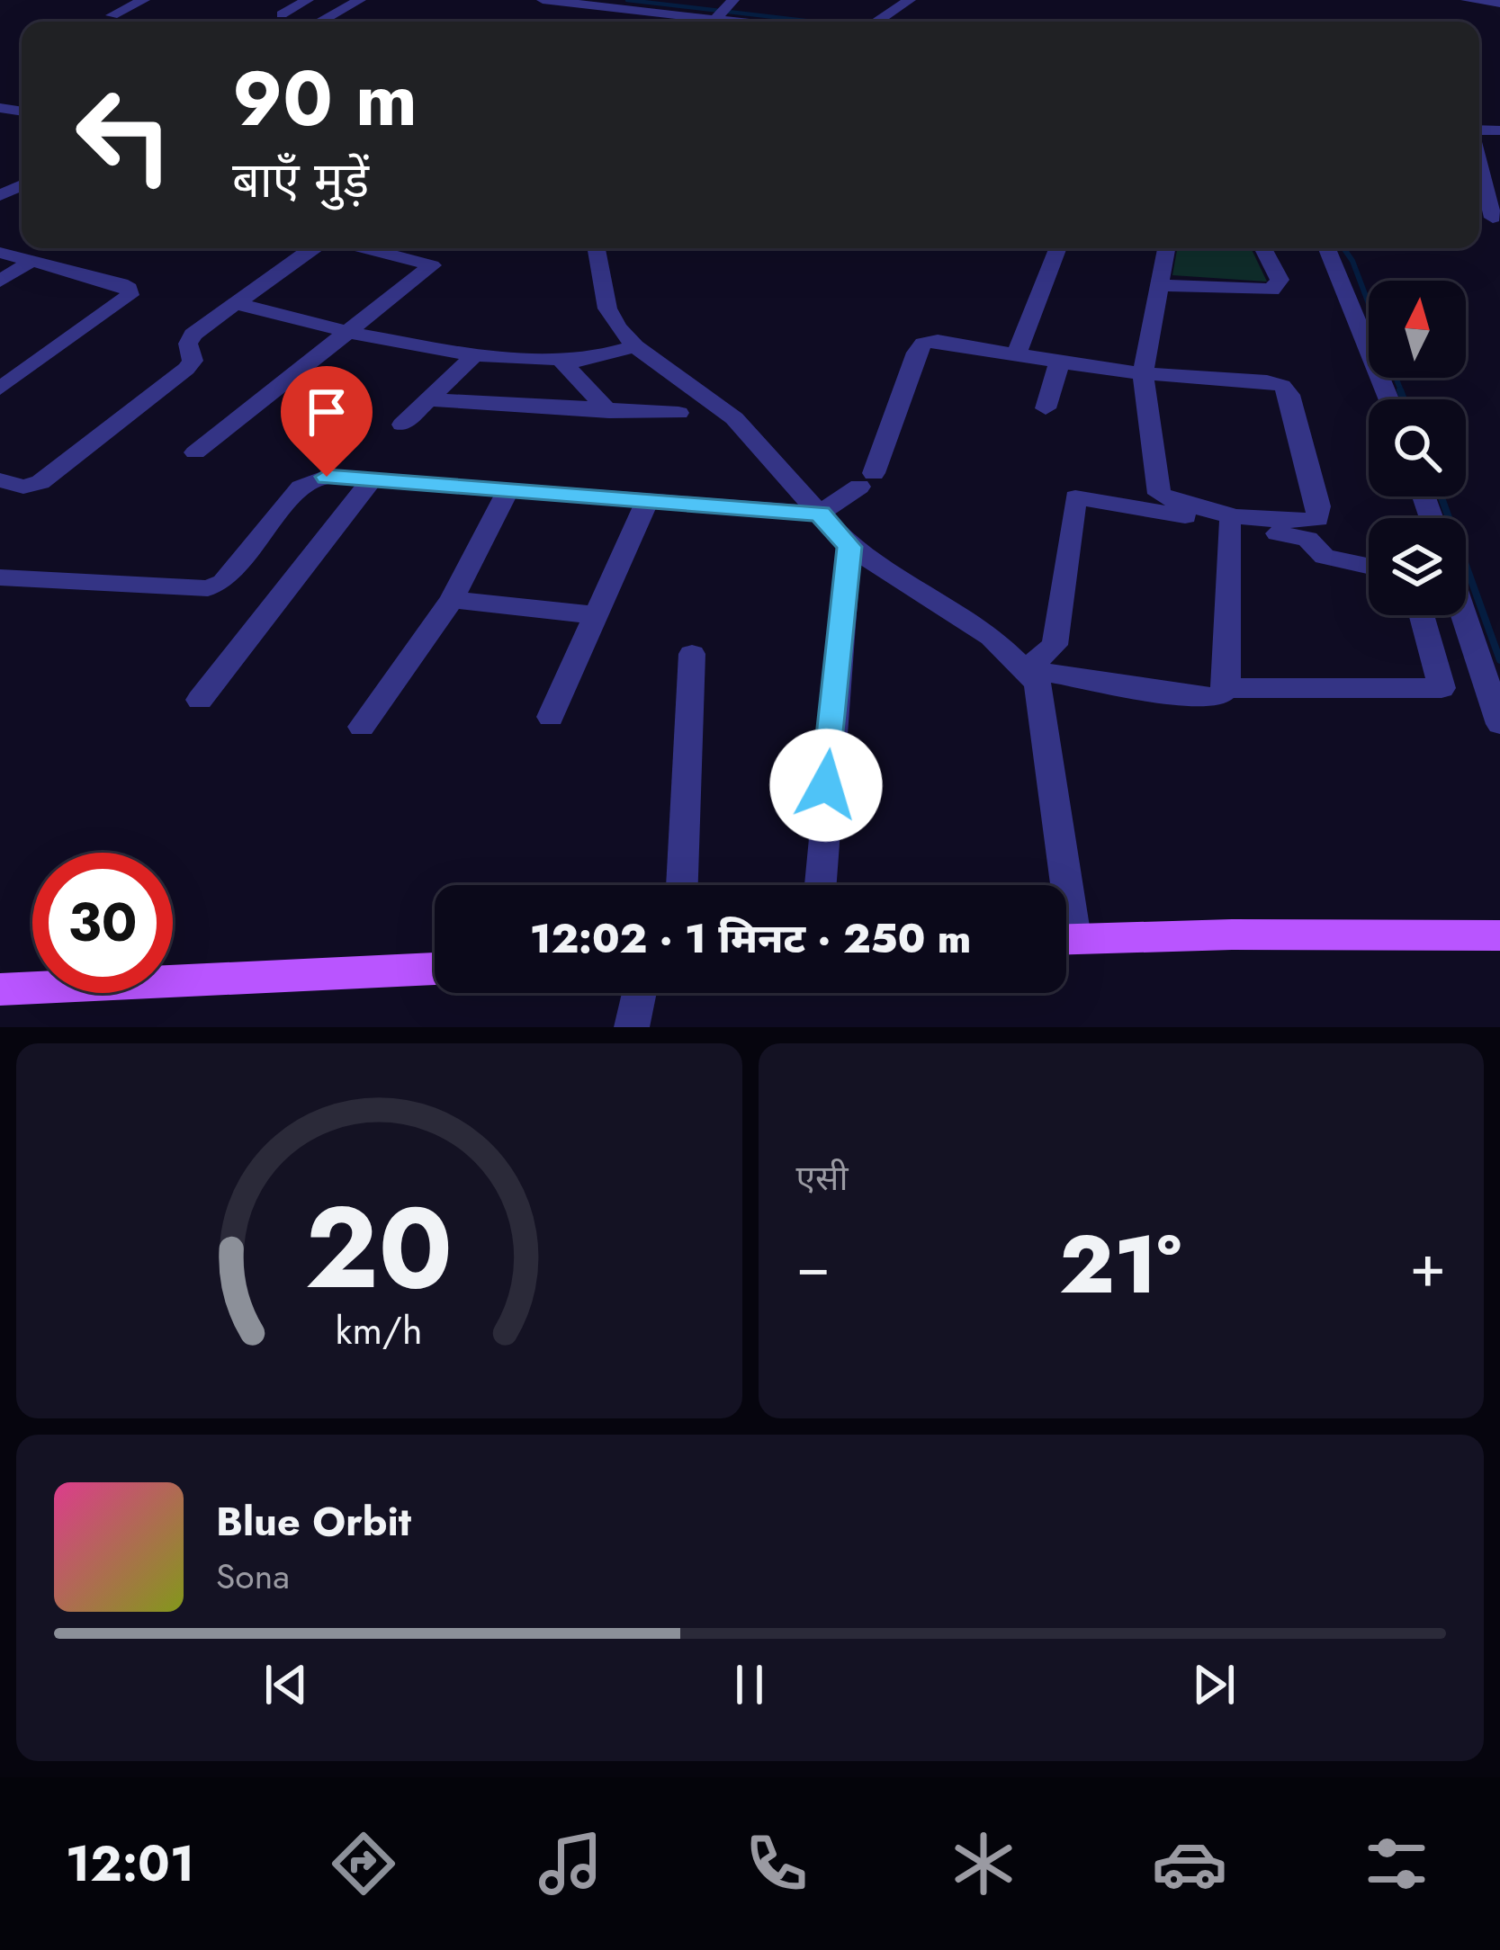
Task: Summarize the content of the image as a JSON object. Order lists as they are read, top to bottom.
{
  "north": "top",
  "page": {
    "turn": ["90 m", "बाएँ मुड़ें"],
    "limit": "30",
    "trip": "12:02 · 1 मिनट · 250 m",
    "tile": "एसी",
    "heat": ["−", "21°", "+"],
    "song": ["Blue Orbit", "Sona"],
    "tabs": "12:01",
    "gauge": ["20", "km/h"]
  }
}
